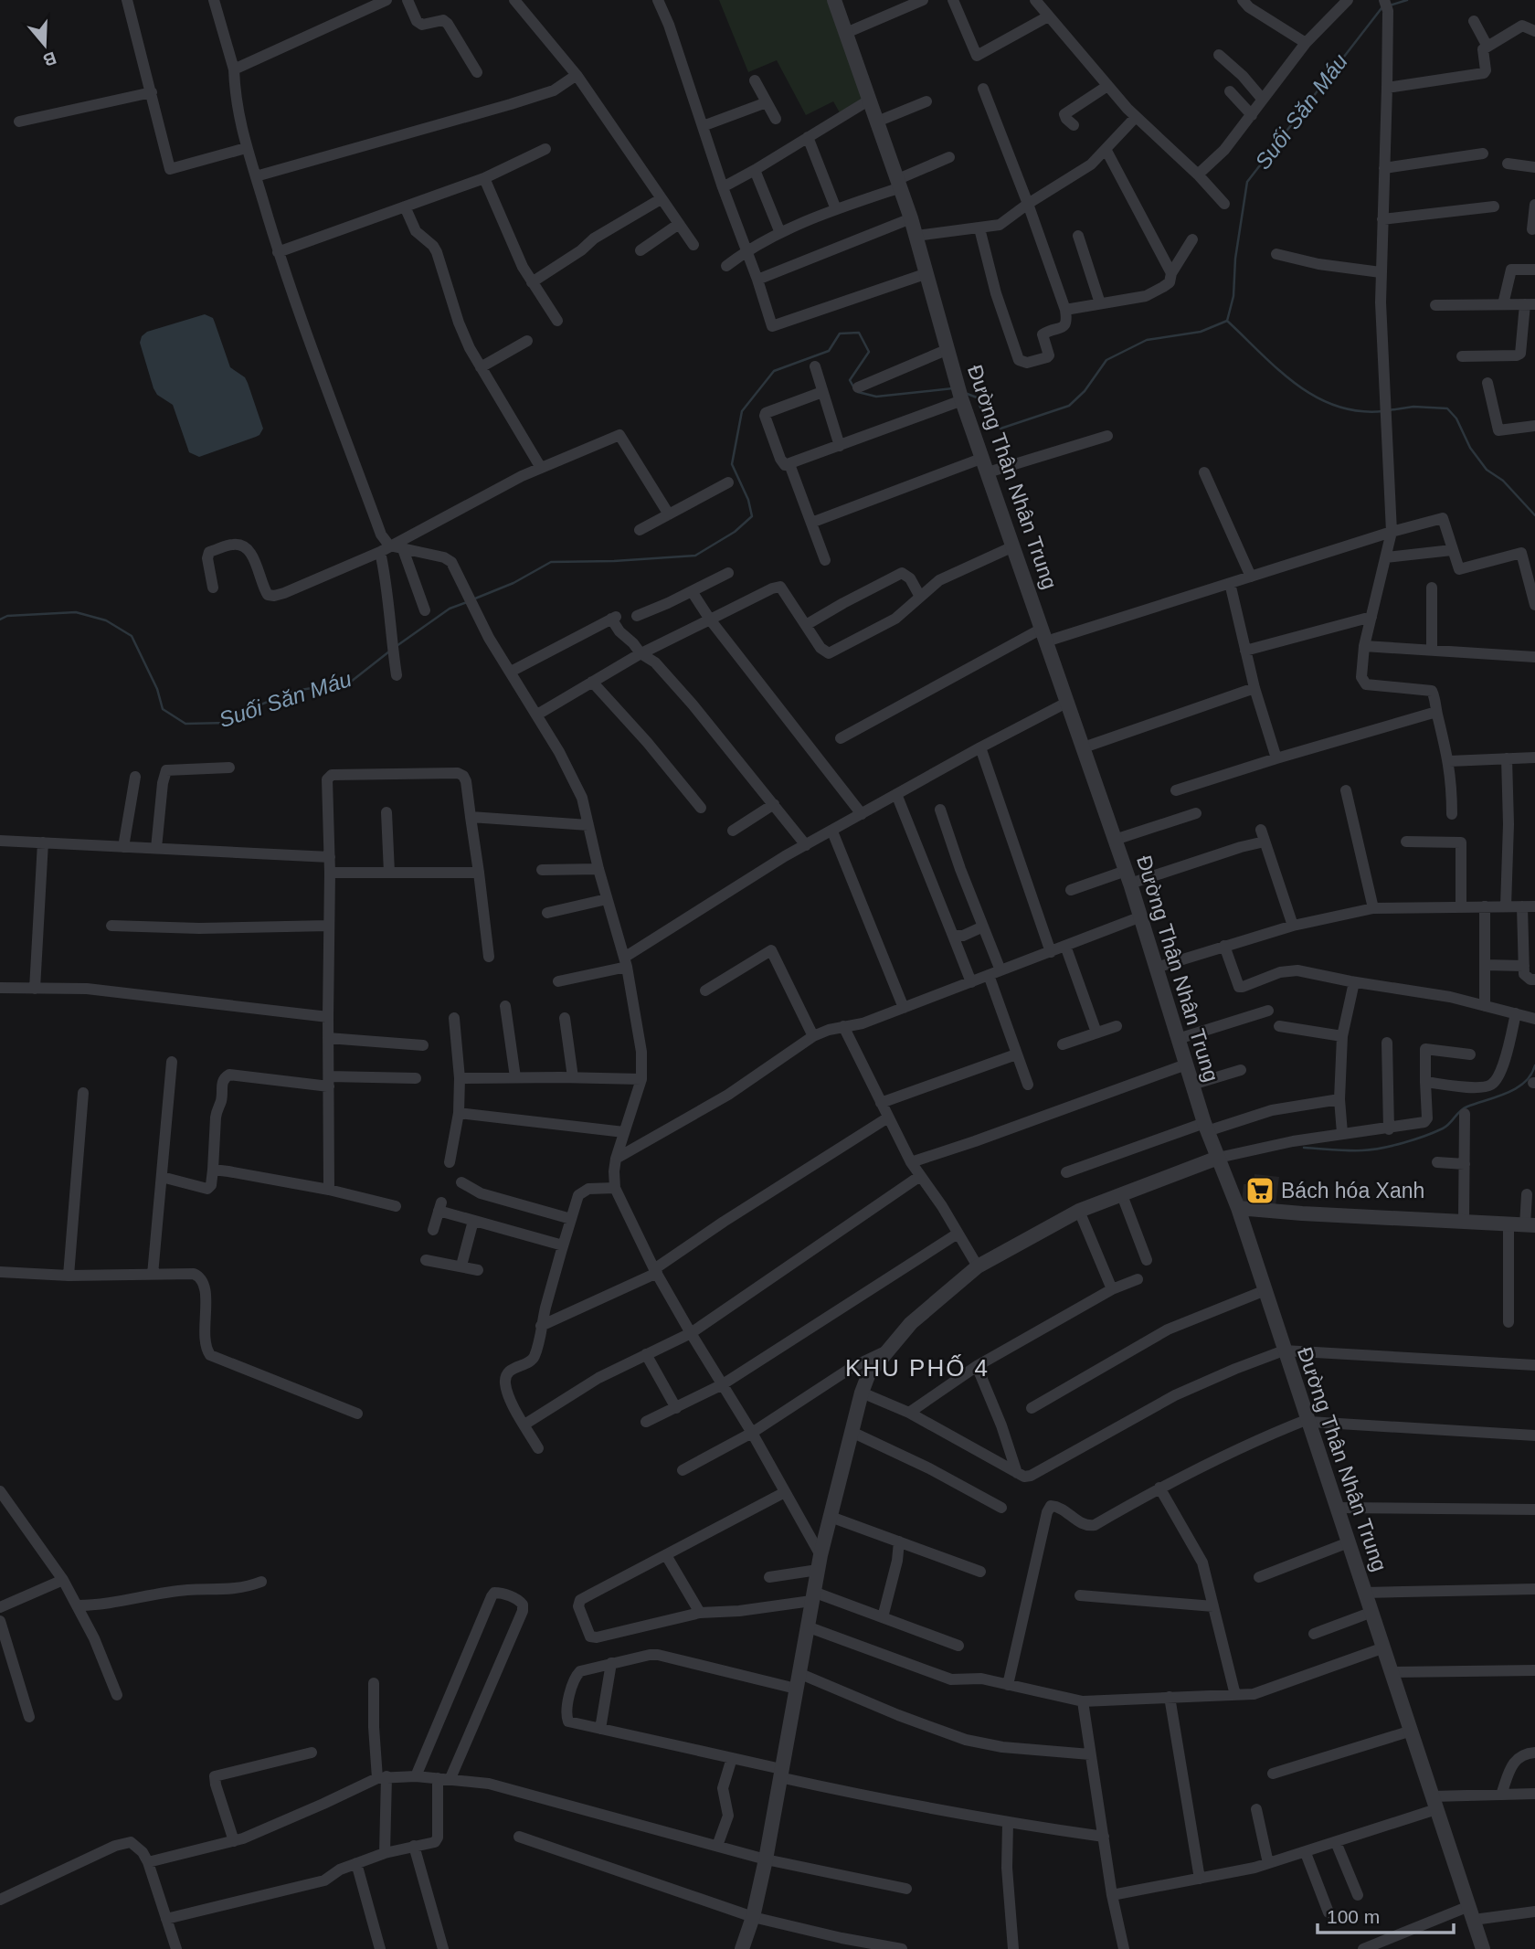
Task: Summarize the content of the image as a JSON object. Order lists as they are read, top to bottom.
{
  "streets": {
    "street": ["Đường Thân Nhân Trung"]
  },
  "districts": ["KHU PHỐ 4"],
  "water": ["Suối Săn Máu"],
  "places": {
    "supermarket": ["Bách hóa Xanh"]
  },
  "scale_bar": "100 m",
  "north": "bottom"
}
